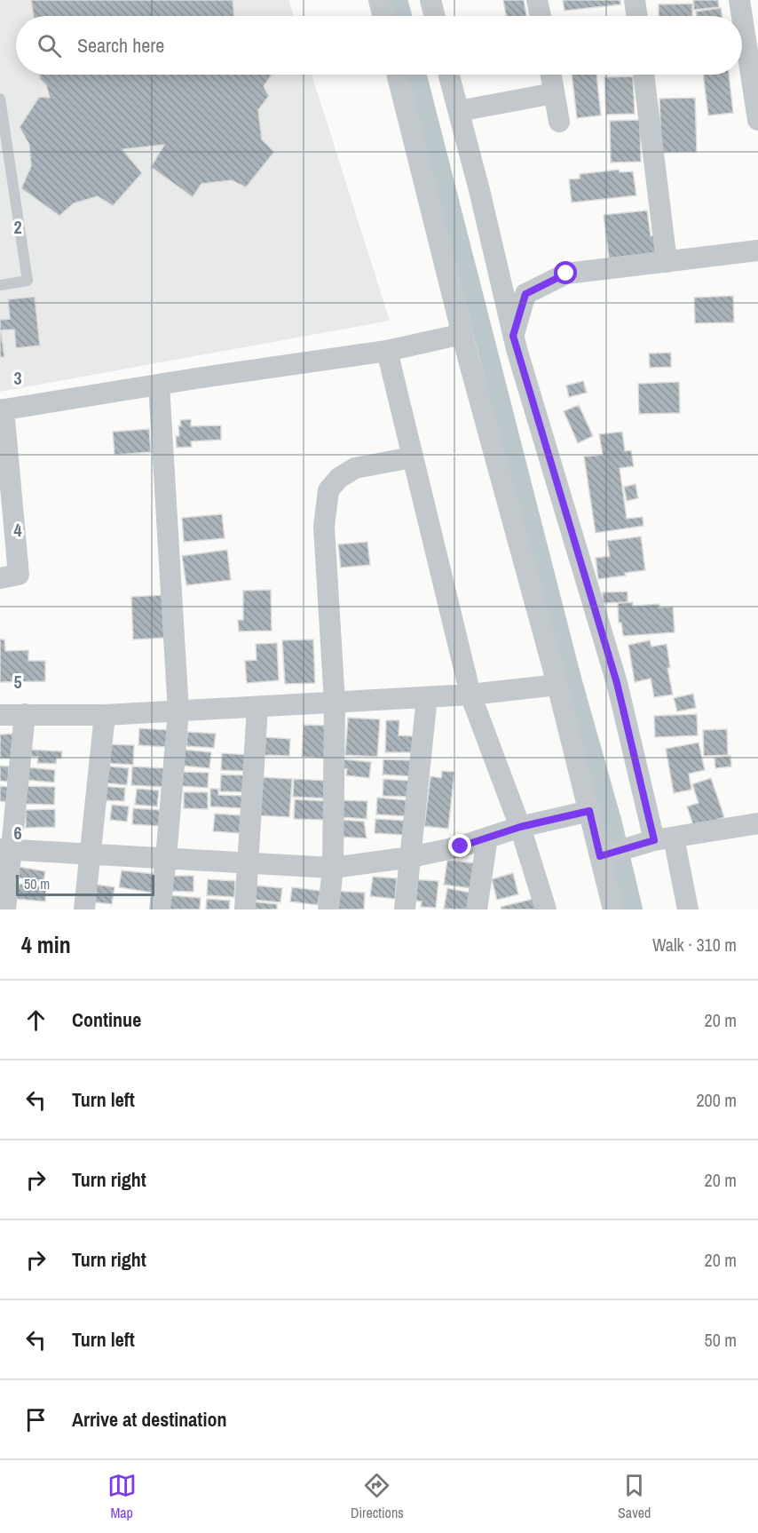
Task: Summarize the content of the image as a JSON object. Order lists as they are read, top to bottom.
{
  "scale_bar": "50 m",
  "page": {
    "search": "Search here",
    "scale": "50 m",
    "heading": ["4 min", "Walk · 310 m"],
    "list": [
      ["Continue", "20 m"],
      ["Turn left", "200 m"],
      ["Turn right", "20 m"],
      ["Turn right", "20 m"],
      ["Turn left", "50 m"],
      "Arrive at destination"
    ],
    "nav": ["Map", "Directions", "Saved"]
  },
  "grid": {
    "rows": [
      "2",
      "3",
      "4",
      "5",
      "6"
    ]
  }
}
